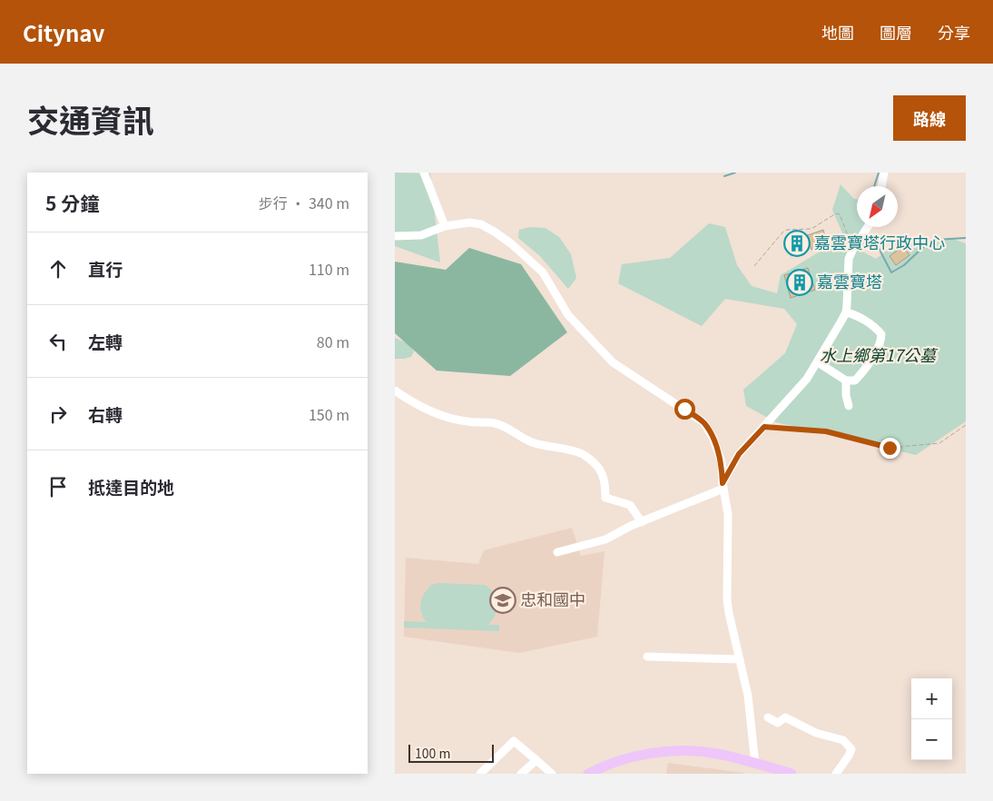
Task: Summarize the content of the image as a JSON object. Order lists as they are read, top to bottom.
{
  "parks": ["水上鄉第17公墓"],
  "places": {
    "building": ["嘉雲寶塔行政中心", "嘉雲寶塔"],
    "school or university": ["忠和國中"]
  },
  "scale_bar": "100 m",
  "north": "bottom left",
  "page": {
    "header": "Citynav",
    "nav": ["地圖", "圖層", "分享"],
    "title": "交通資訊",
    "buttons": "路線",
    "heading": ["5 分鐘", "步行 · 340 m"],
    "list": [
      ["直行", "110 m"],
      ["左轉", "80 m"],
      ["右轉", "150 m"],
      "抵達目的地"
    ],
    "map_buttons": ["+", "−"],
    "scale": "100 m"
  }
}
